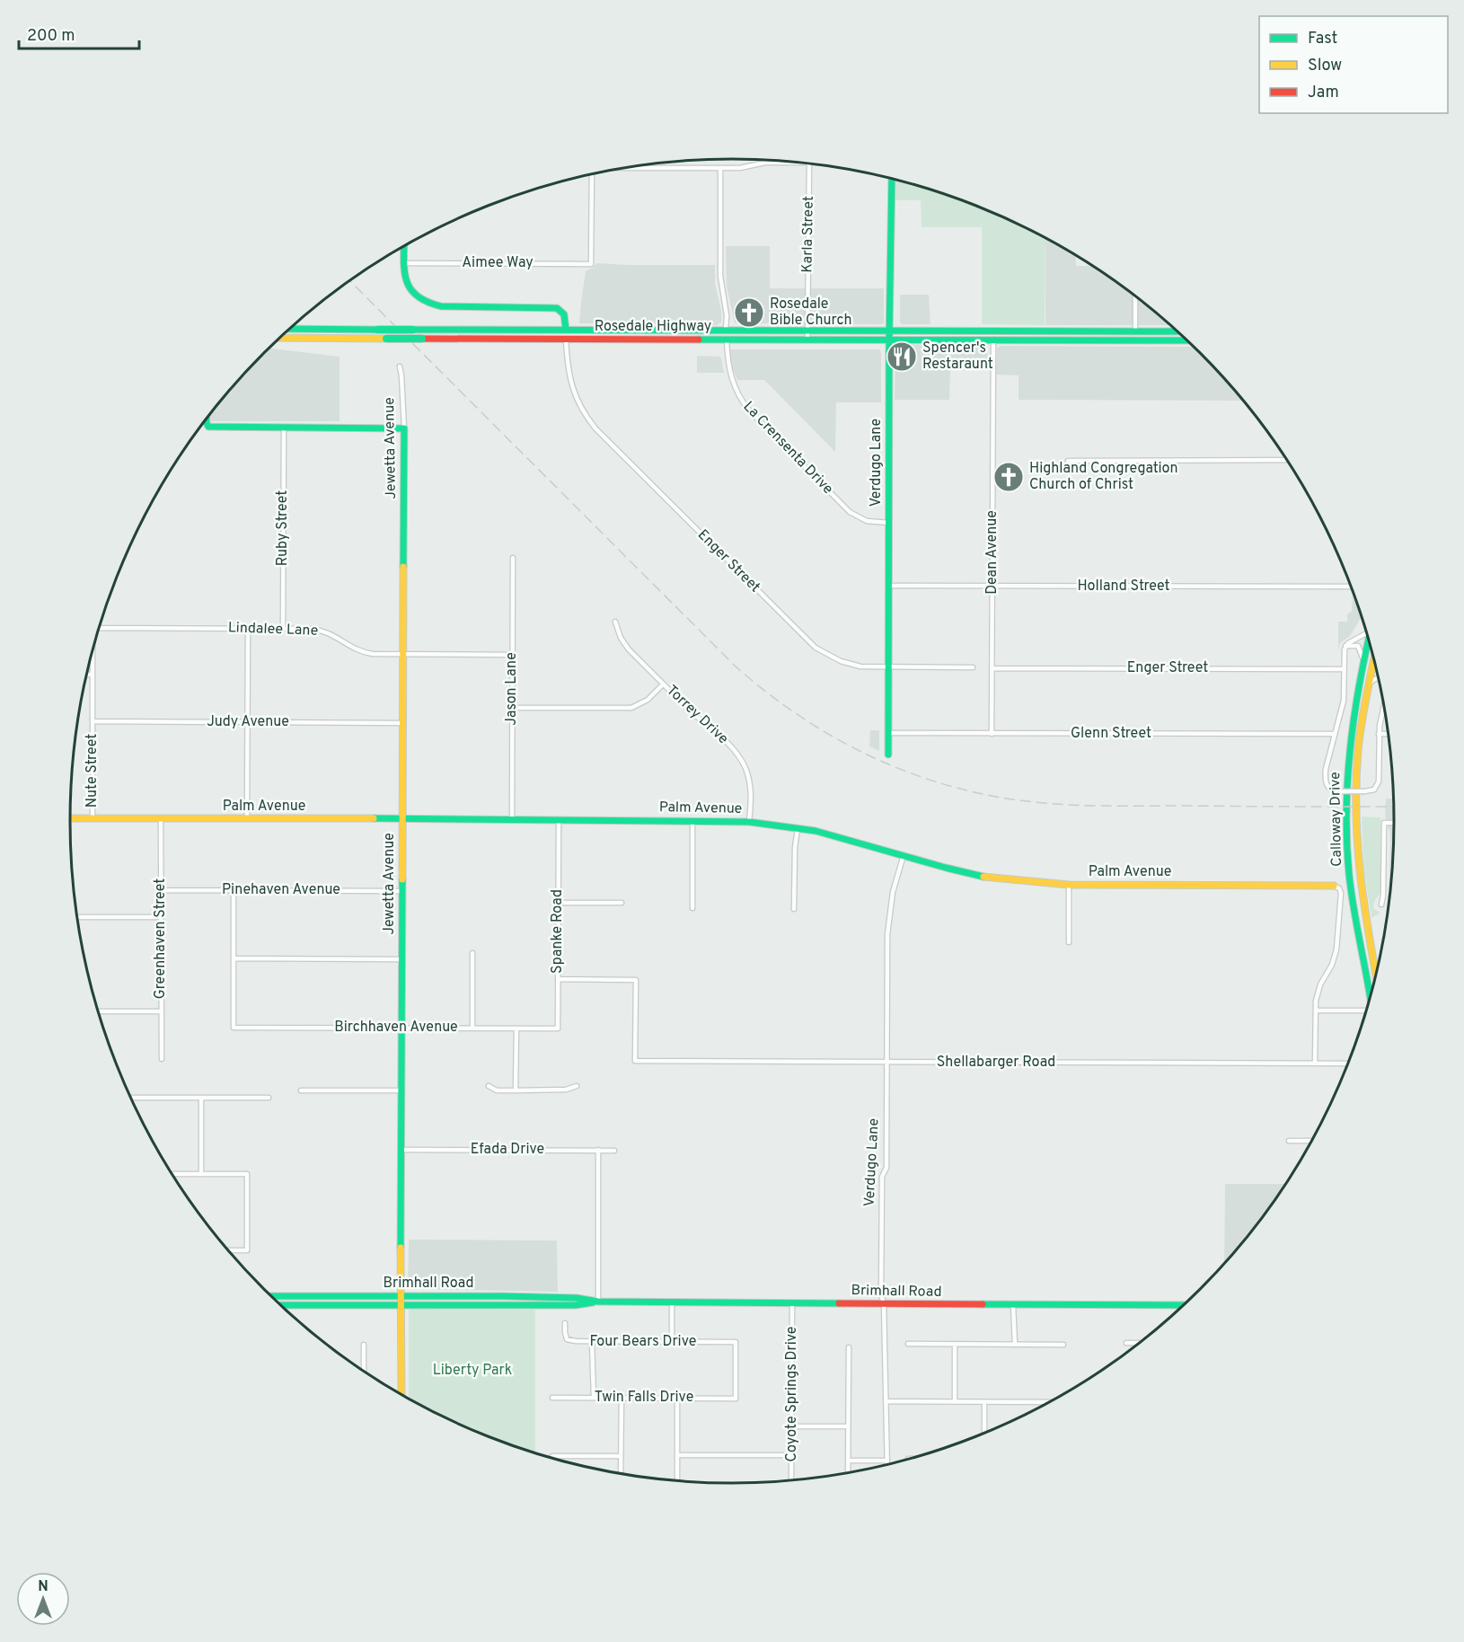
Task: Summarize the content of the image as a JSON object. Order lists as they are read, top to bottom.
{
  "streets": {
    "street": [
      "Karla Street",
      "Aimee Way",
      "Rosedale Highway",
      "Jewetta Avenue",
      "La Crensenta Drive",
      "Verdugo Lane",
      "Ruby Street",
      "Dean Avenue",
      "Enger Street",
      "Holland Street",
      "Lindalee Lane",
      "Jason Lane",
      "Torrey Drive",
      "Judy Avenue",
      "Glenn Street",
      "Nute Street",
      "Palm Avenue",
      "Calloway Drive",
      "Pinehaven Avenue",
      "Spanke Road",
      "Greenhaven Street",
      "Birchhaven Avenue",
      "Shellabarger Road",
      "Efada Drive",
      "Brimhall Road",
      "Four Bears Drive",
      "Coyote Springs Drive",
      "Twin Falls Drive"
    ]
  },
  "crossings": [
    ["Karla Street", "Rosedale Highway"],
    ["Rosedale Highway", "La Crensenta Drive"],
    ["Rosedale Highway", "Verdugo Lane"],
    ["Rosedale Highway", "Dean Avenue"],
    ["Rosedale Highway", "Enger Street"],
    ["Jewetta Avenue", "Lindalee Lane"],
    ["Jewetta Avenue", "Judy Avenue"],
    ["Jewetta Avenue", "Palm Avenue"],
    ["Jewetta Avenue", "Pinehaven Avenue"],
    ["Jewetta Avenue", "Birchhaven Avenue"],
    ["Jewetta Avenue", "Efada Drive"],
    ["Jewetta Avenue", "Brimhall Road"],
    ["La Crensenta Drive", "Verdugo Lane"],
    ["Verdugo Lane", "Enger Street"],
    ["Verdugo Lane", "Holland Street"],
    ["Verdugo Lane", "Glenn Street"],
    ["Verdugo Lane", "Palm Avenue"],
    ["Verdugo Lane", "Shellabarger Road"],
    ["Verdugo Lane", "Brimhall Road"],
    ["Ruby Street", "Lindalee Lane"],
    ["Dean Avenue", "Enger Street"],
    ["Dean Avenue", "Holland Street"],
    ["Dean Avenue", "Glenn Street"],
    ["Lindalee Lane", "Jason Lane"],
    ["Jason Lane", "Palm Avenue"],
    ["Torrey Drive", "Palm Avenue"],
    ["Judy Avenue", "Nute Street"],
    ["Nute Street", "Palm Avenue"],
    ["Palm Avenue", "Spanke Road"],
    ["Palm Avenue", "Greenhaven Street"],
    ["Pinehaven Avenue", "Greenhaven Street"],
    ["Spanke Road", "Birchhaven Avenue"],
    ["Spanke Road", "Shellabarger Road"],
    ["Brimhall Road", "Coyote Springs Drive"],
    ["Four Bears Drive", "Twin Falls Drive"]
  ],
  "parks": ["Liberty Park"],
  "places": {
    "church": ["Rosedale Bible Church", "Highland Congregation Church of Christ"],
    "restaurant": ["Spencer's Restaraunt"]
  },
  "legend": ["Fast", "Slow", "Jam"],
  "scale_bar": "200 m",
  "north": "top"
}
